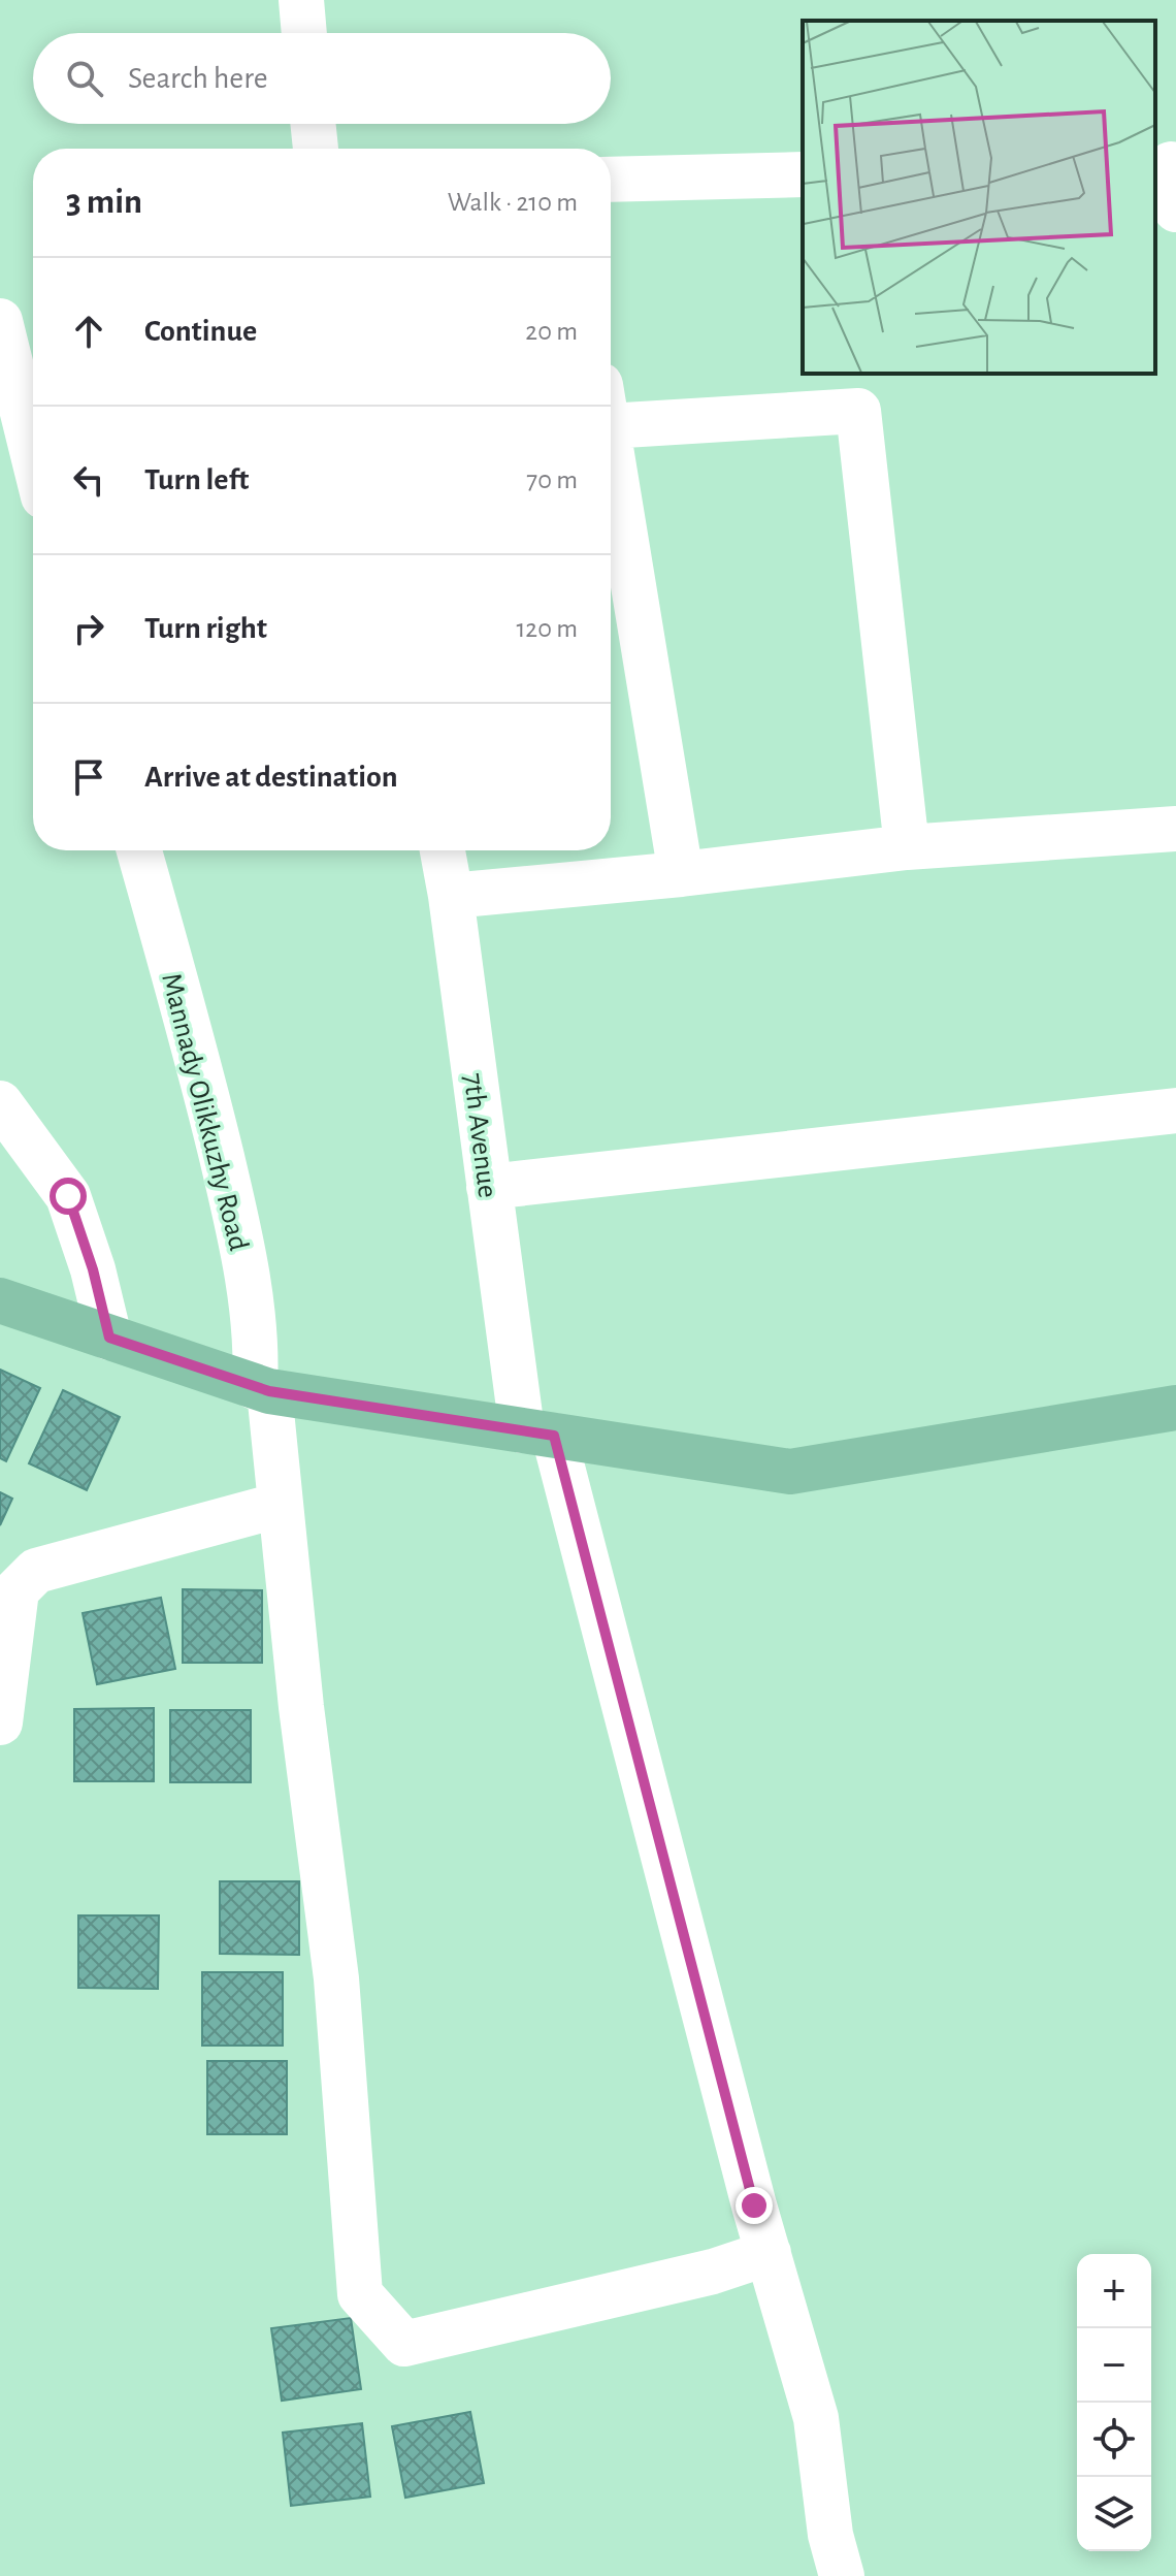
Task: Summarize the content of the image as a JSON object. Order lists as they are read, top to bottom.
{
  "streets": {
    "street": ["Mannady Olikkuzhy Road", "7th Avenue"]
  },
  "crossings": [
    ["Mannady Olikkuzhy Road", "7th Avenue"]
  ],
  "page": {
    "search": "Search here",
    "heading": ["3 min", "Walk · 210 m"],
    "list": [
      ["Continue", "20 m"],
      ["Turn left", "70 m"],
      ["Turn right", "120 m"],
      "Arrive at destination"
    ],
    "map_buttons": ["+", "−"]
  }
}
